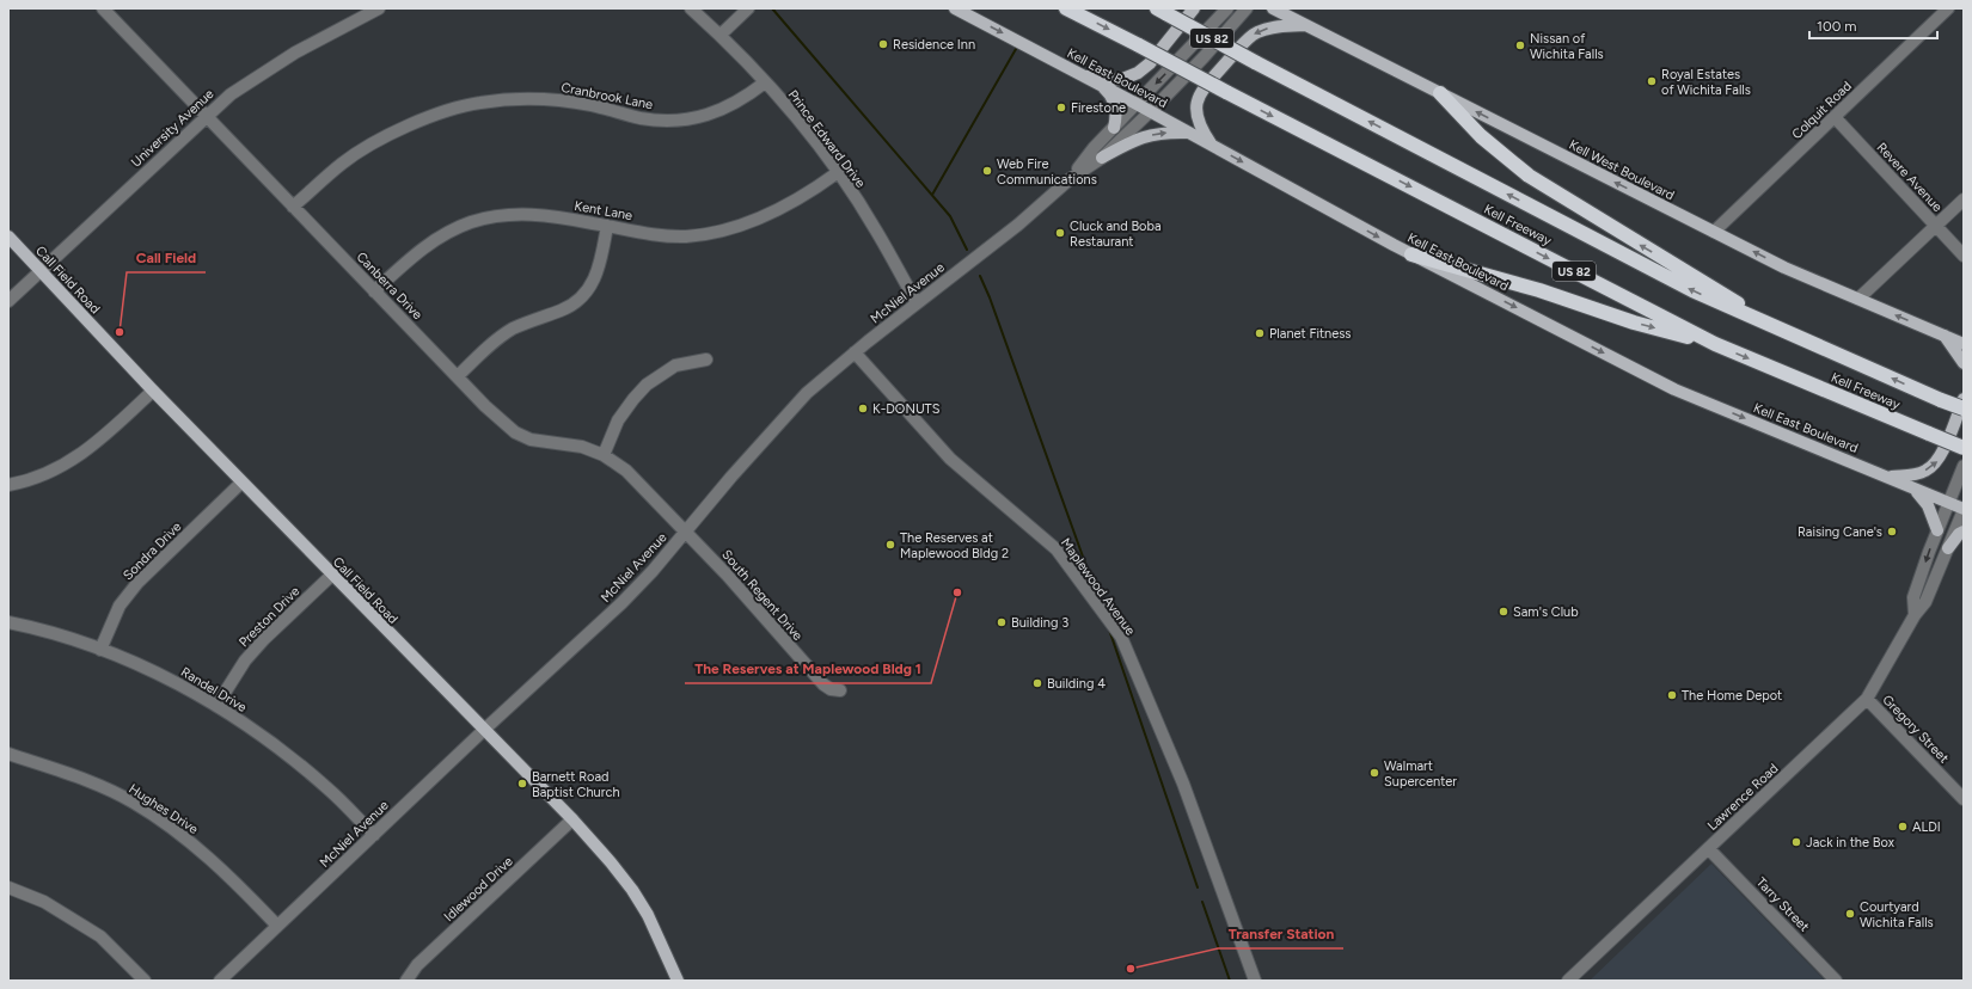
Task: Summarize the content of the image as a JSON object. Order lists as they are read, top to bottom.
{
  "streets": {
    "highway": ["US 82", "Kell Freeway"],
    "main road": ["Kell East Boulevard", "Kell West Boulevard", "Call Field Road"],
    "street": [
      "Cranbrook Lane",
      "Colquit Road",
      "University Avenue",
      "Prince Edward Drive",
      "Revere Avenue",
      "Kent Lane",
      "Canberra Drive",
      "McNiel Avenue",
      "Sondra Drive",
      "Maplewood Avenue",
      "South Regent Drive",
      "Preston Drive",
      "Randel Drive",
      "Gregory Street",
      "Lawrence Road",
      "Hughes Drive",
      "Idlewood Drive",
      "Tarry Street"
    ]
  },
  "crossings": [
    ["Kell East Boulevard", "McNiel Avenue"],
    ["Kell East Boulevard", "Lawrence Road"],
    ["Cranbrook Lane", "Prince Edward Drive"],
    ["Cranbrook Lane", "Canberra Drive"],
    ["Colquit Road", "Kell West Boulevard"],
    ["Colquit Road", "Revere Avenue"],
    ["University Avenue", "Call Field Road"],
    ["University Avenue", "Canberra Drive"],
    ["Prince Edward Drive", "Kent Lane"],
    ["Prince Edward Drive", "McNiel Avenue"],
    ["Kent Lane", "Canberra Drive"],
    ["Call Field Road", "McNiel Avenue"],
    ["Call Field Road", "Sondra Drive"],
    ["Call Field Road", "Preston Drive"],
    ["Call Field Road", "Idlewood Drive"],
    ["Canberra Drive", "McNiel Avenue"],
    ["Canberra Drive", "South Regent Drive"],
    ["McNiel Avenue", "Maplewood Avenue"],
    ["McNiel Avenue", "South Regent Drive"],
    ["McNiel Avenue", "Randel Drive"],
    ["McNiel Avenue", "Hughes Drive"],
    ["Sondra Drive", "Randel Drive"],
    ["Preston Drive", "Randel Drive"],
    ["Gregory Street", "Lawrence Road"],
    ["Lawrence Road", "Tarry Street"]
  ],
  "one_way": ["Kell East Boulevard", "Kell West Boulevard"],
  "places": [
    "Residence Inn",
    "Nissan of Wichita Falls",
    "Royal Estates of Wichita Falls",
    "Firestone",
    "Web Fire Communications",
    "Cluck and Boba Restaurant",
    "Call Field",
    "Planet Fitness",
    "K-DONUTS",
    "Raising Cane's",
    "The Reserves at Maplewood Bldg 2",
    "The Reserves at Maplewood Bldg 1",
    "Sam's Club",
    "Building 3",
    "Building 4",
    "The Home Depot",
    "Walmart Supercenter",
    "Barnett Road Baptist Church",
    "ALDI",
    "Jack in the Box",
    "Courtyard Wichita Falls",
    "Transfer Station"
  ],
  "scale_bar": "100 m"
}
